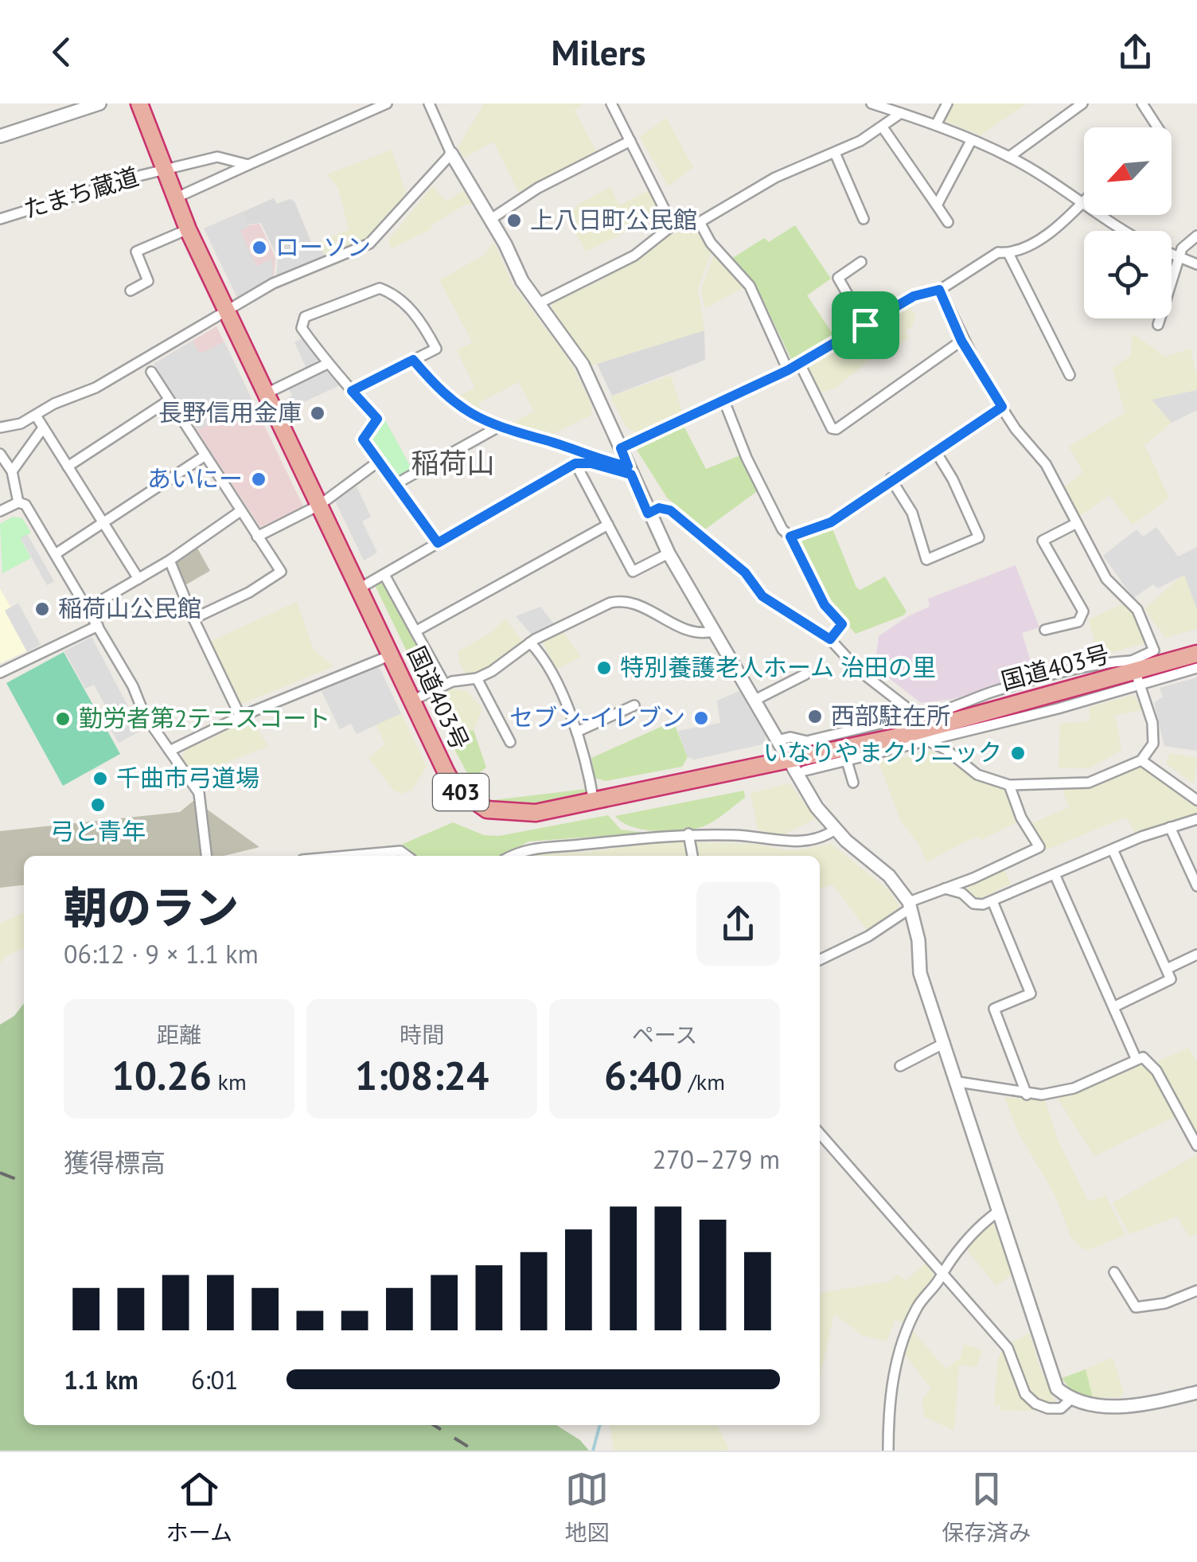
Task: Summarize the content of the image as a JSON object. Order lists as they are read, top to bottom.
{
  "streets": {
    "highway": ["国道403号", "403"],
    "street": ["たまち蔵道"]
  },
  "crossings": [
    ["たまち蔵道", "国道403号"]
  ],
  "districts": ["稲荷山"],
  "places": [
    "上八日町公民館",
    "ローソン",
    "長野信用金庫",
    "あいにー",
    "稲荷山公民館",
    "特別養護老人ホーム 治田の里",
    "西部駐在所",
    "セブン-イレブン",
    "勤労者第2テニスコート",
    "いなりやまクリニック",
    "千曲市弓道場",
    "弓と青年"
  ],
  "north": "bottom left",
  "page": {
    "header": "Milers",
    "heading": ["朝のラン", "06:12 · 9 × 1.1 km"],
    "stats": [
      ["距離", "10.26 km"],
      ["時間", "1:08:24"],
      ["ペース", "6:40 /km"]
    ],
    "chart": ["獲得標高", "270–279 m"],
    "list": [
      {
        "name": "1.1 km",
        "note": "6:01"
      }
    ],
    "tabs": ["ホーム", "地図", "保存済み"]
  }
}
